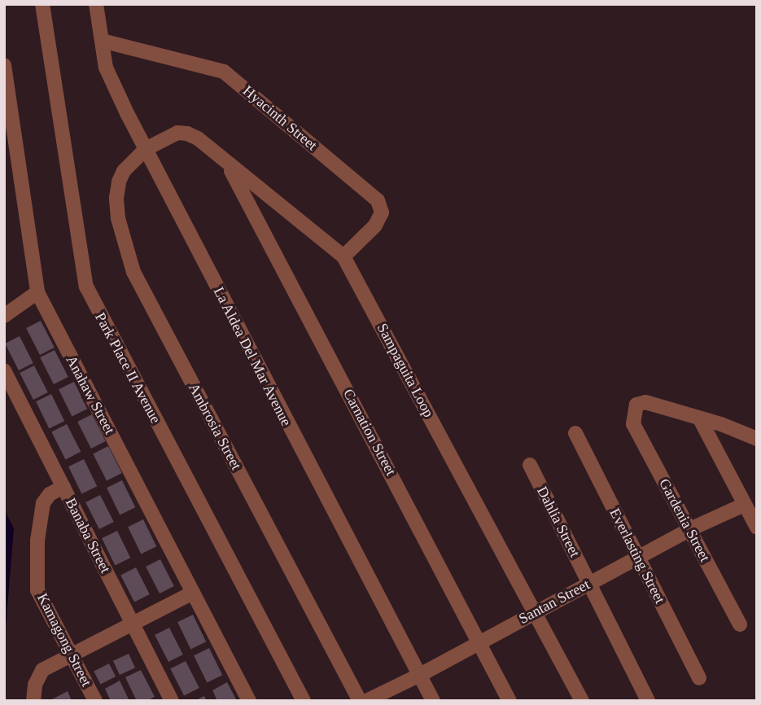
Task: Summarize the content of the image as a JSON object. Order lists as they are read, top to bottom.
{
  "streets": {
    "street": [
      "Hyacinth Street",
      "La Aldea Del Mar Avenue",
      "Park Place II Avenue",
      "Sampaguita Loop",
      "Anahaw Street",
      "Ambrosia Street",
      "Carnation Street",
      "Gardenia Street",
      "Dahlia Street",
      "Banaba Street",
      "Everlasting Street",
      "Santan Street",
      "Kamagong Street"
    ]
  },
  "crossings": [
    ["Hyacinth Street", "La Aldea Del Mar Avenue"],
    ["Hyacinth Street", "Sampaguita Loop"],
    ["La Aldea Del Mar Avenue", "Sampaguita Loop"],
    ["La Aldea Del Mar Avenue", "Ambrosia Street"],
    ["La Aldea Del Mar Avenue", "Santan Street"],
    ["Sampaguita Loop", "Ambrosia Street"],
    ["Sampaguita Loop", "Carnation Street"],
    ["Sampaguita Loop", "Santan Street"],
    ["Carnation Street", "Santan Street"],
    ["Gardenia Street", "Santan Street"],
    ["Dahlia Street", "Santan Street"],
    ["Banaba Street", "Kamagong Street"],
    ["Everlasting Street", "Santan Street"]
  ]
}
